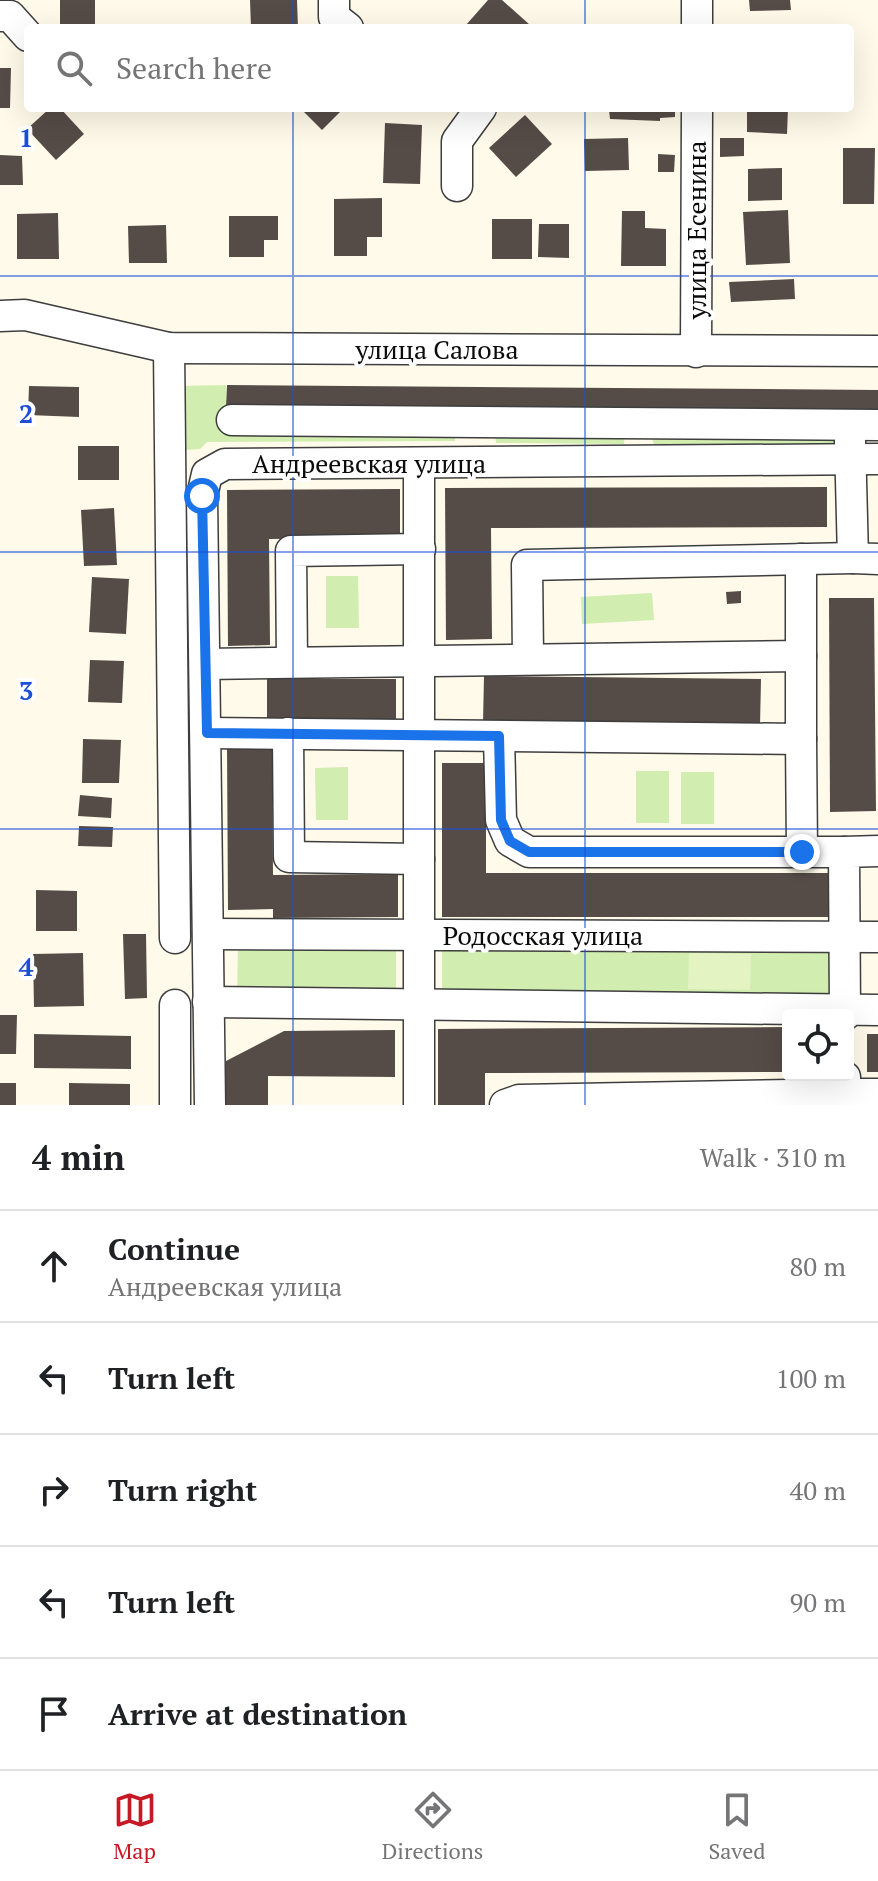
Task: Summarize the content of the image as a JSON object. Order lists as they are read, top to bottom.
{
  "streets": {
    "street": [
      "улица Есенина",
      "улица Салова",
      "Андреевская улица",
      "Родосская улица"
    ]
  },
  "crossings": [
    ["улица Есенина", "улица Салова"],
    ["Андреевская улица", "Родосская улица"]
  ],
  "page": {
    "search": "Search here",
    "heading": ["4 min", "Walk · 310 m"],
    "list": [
      ["Continue", "Андреевская улица", "80 m"],
      ["Turn left", "100 m"],
      ["Turn right", "40 m"],
      ["Turn left", "90 m"],
      "Arrive at destination"
    ],
    "nav": ["Map", "Directions", "Saved"]
  },
  "grid": {
    "rows": [
      "1",
      "2",
      "3",
      "4"
    ]
  }
}
